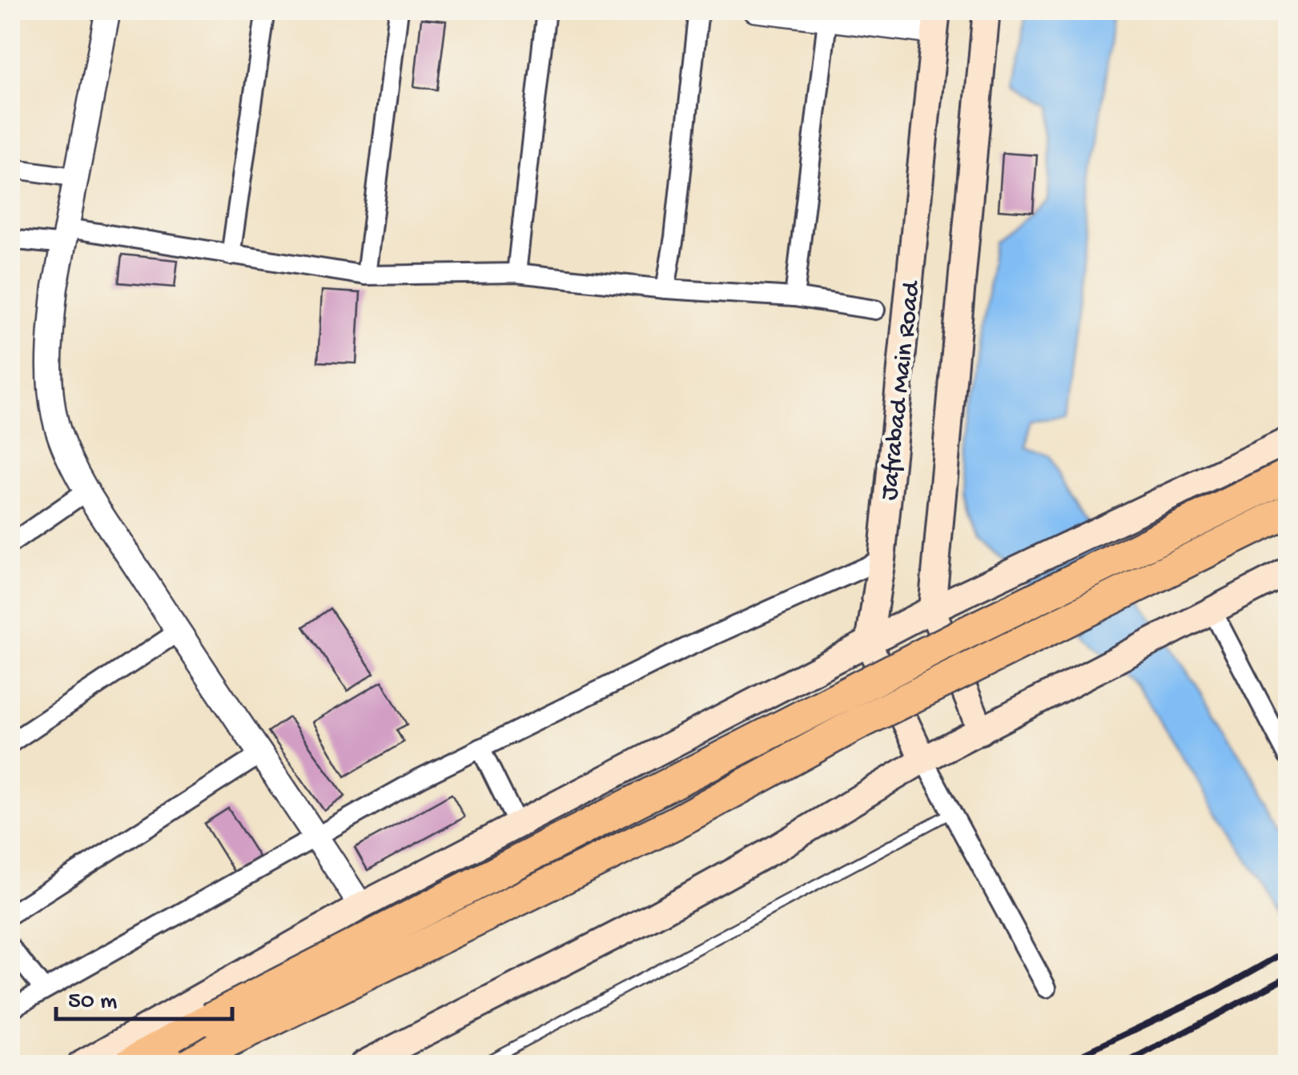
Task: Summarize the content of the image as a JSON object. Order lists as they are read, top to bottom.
{
  "streets": {
    "main road": ["Jafrabad Main Road"]
  },
  "scale_bar": "50 m"
}
